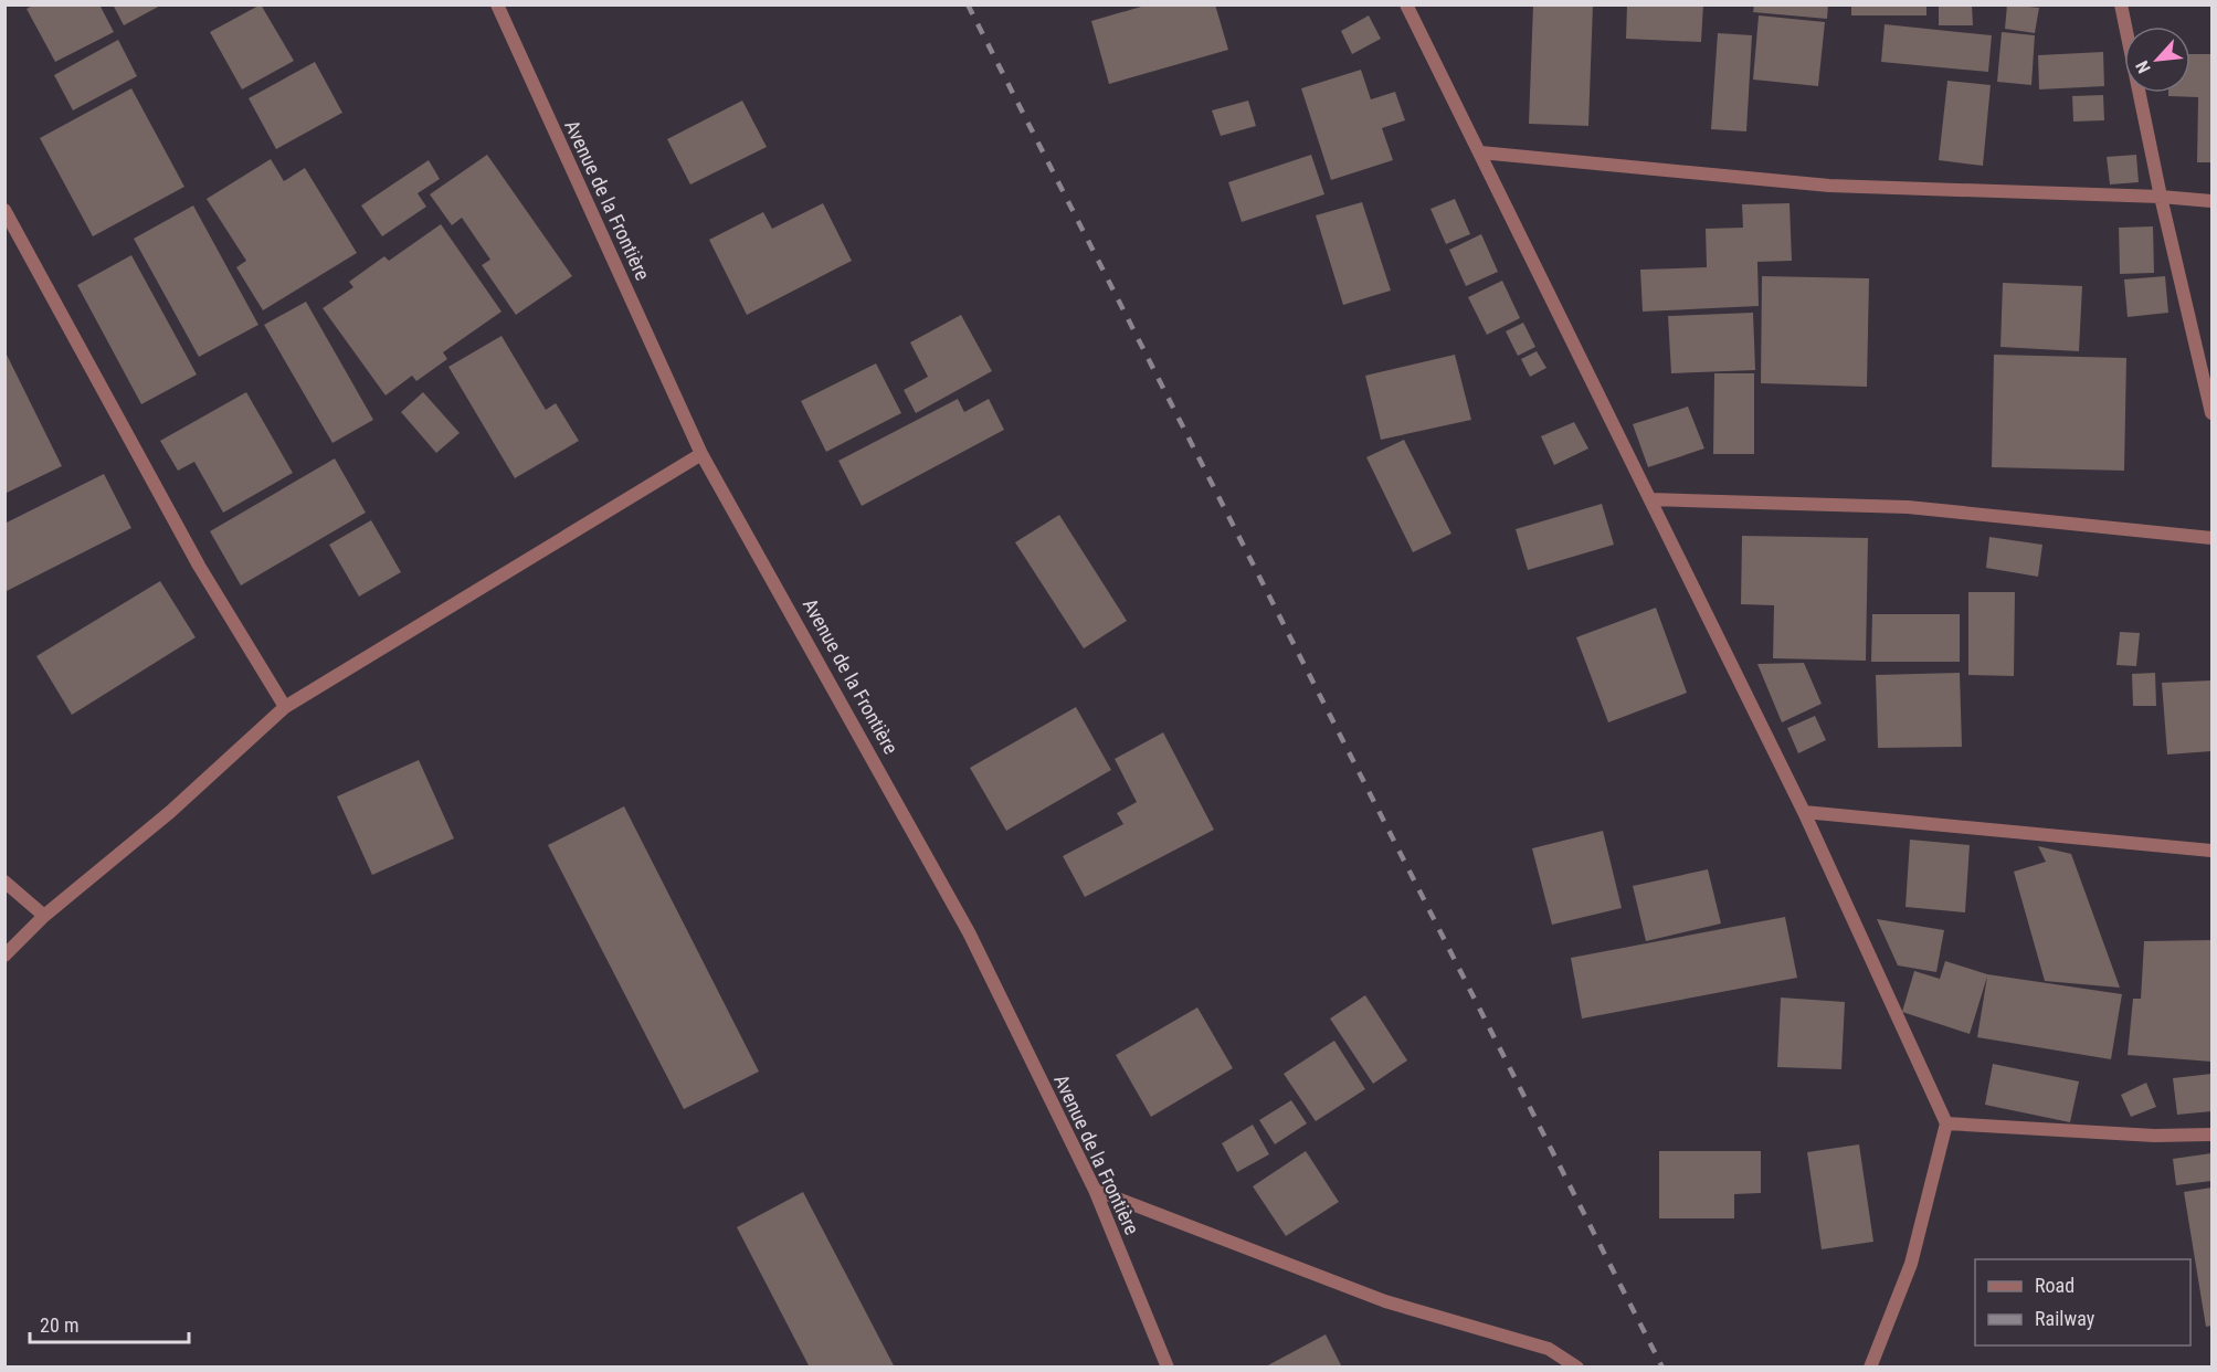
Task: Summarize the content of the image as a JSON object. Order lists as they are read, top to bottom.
{
  "streets": {
    "street": ["Avenue de la Frontière"]
  },
  "legend": ["Road", "Railway"],
  "scale_bar": "20 m",
  "north": "bottom left"
}
